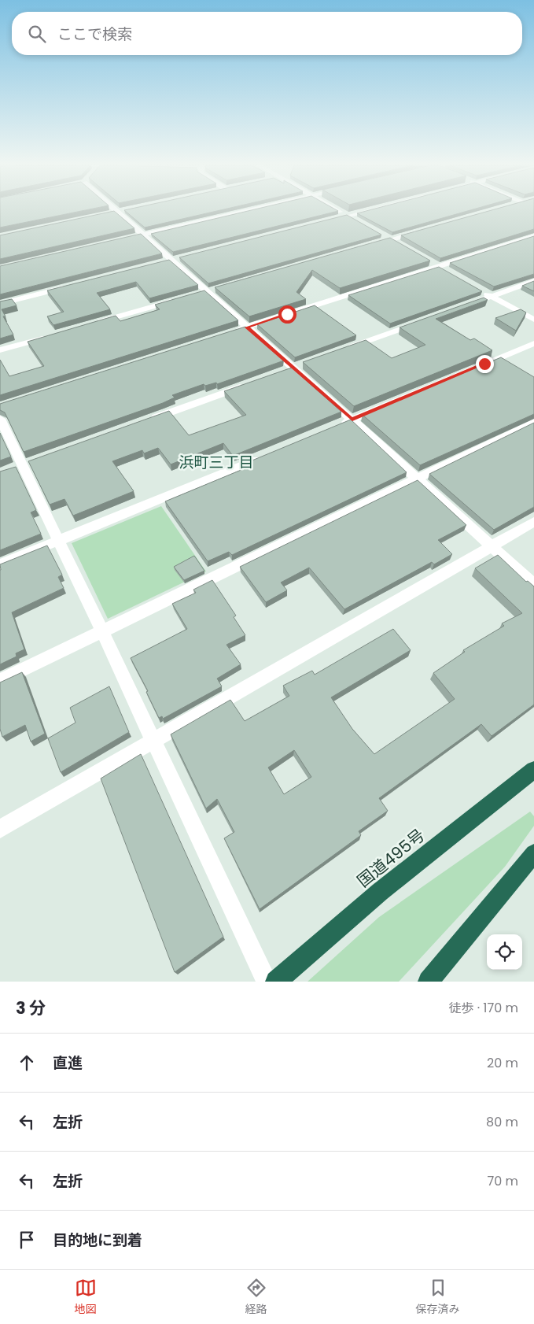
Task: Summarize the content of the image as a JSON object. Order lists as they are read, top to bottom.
{
  "streets": {
    "highway": ["国道495号"]
  },
  "districts": ["浜町三丁目"],
  "page": {
    "search": "ここで検索",
    "heading": ["3 分", "徒歩 · 170 m"],
    "list": [
      ["直進", "20 m"],
      ["左折", "80 m"],
      ["左折", "70 m"],
      "目的地に到着"
    ],
    "nav": ["地図", "経路", "保存済み"]
  }
}
